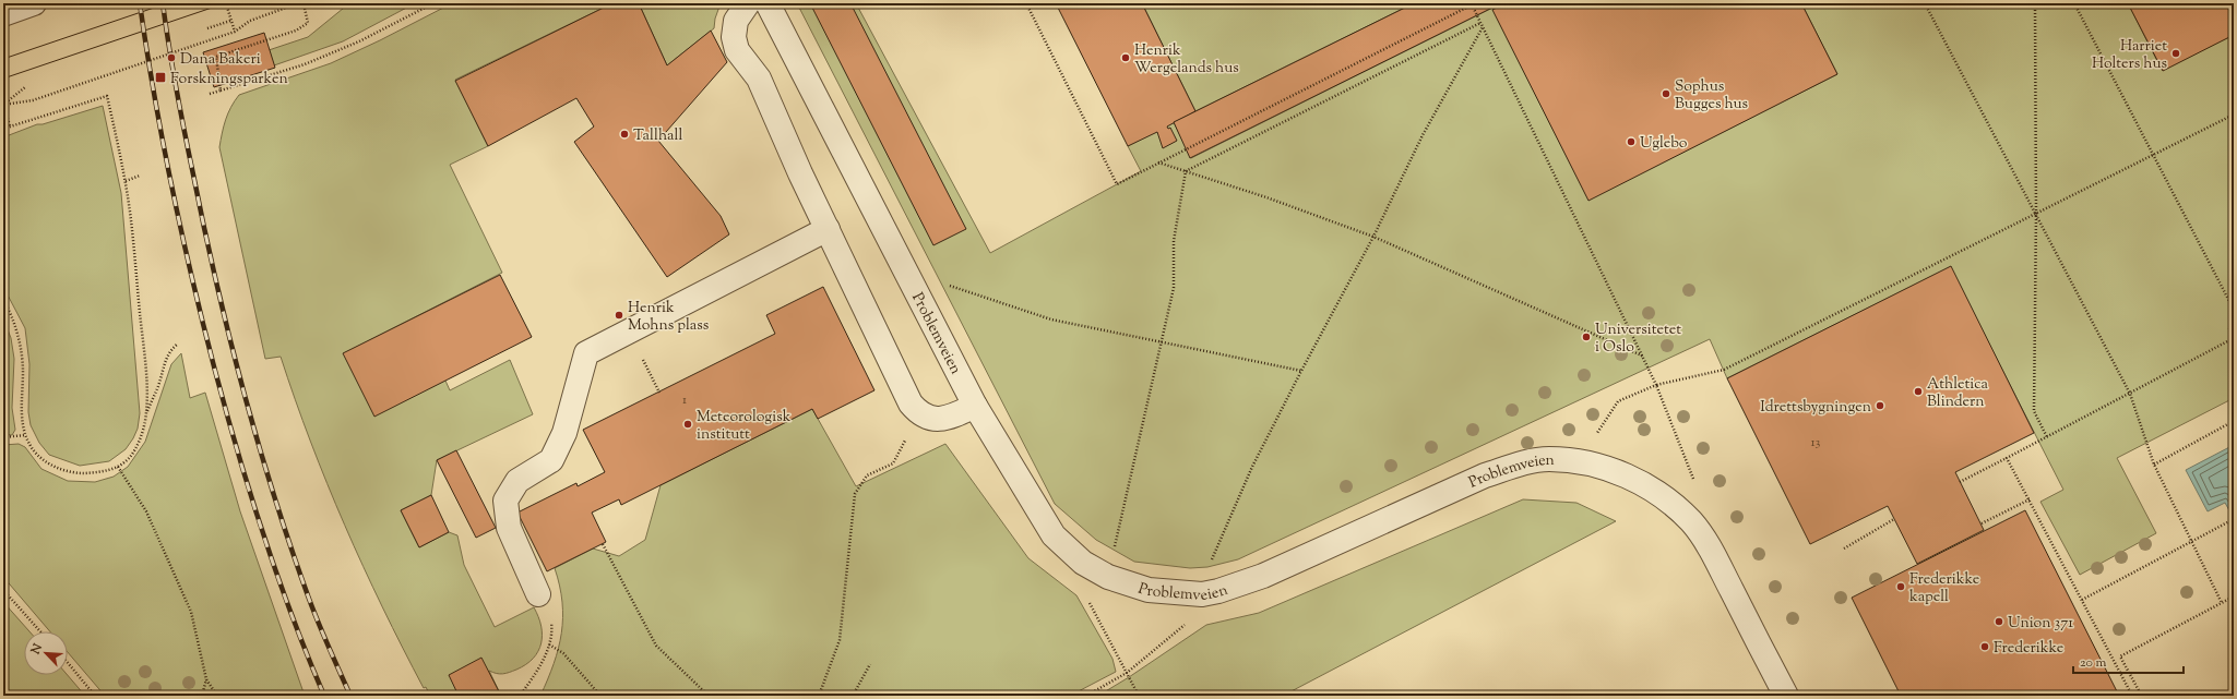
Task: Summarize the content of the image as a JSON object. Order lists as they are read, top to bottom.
{
  "streets": {
    "street": ["Problemveien"]
  },
  "places": {
    "other": [
      "Harriet Holters hus",
      "Dana Bakeri",
      "Henrik Wergelands hus",
      "Sophus Bugges hus",
      "Tallhall",
      "Uglebo",
      "Henrik Mohns plass",
      "Universitetet i Oslo",
      "Athletica Blindern",
      "Idrettsbygningen",
      "Meteorologisk institutt",
      "Frederikke kapell",
      "Union 371",
      "Frederikke"
    ],
    "transit": ["Forskningsparken"]
  },
  "house_numbers": ["1", "13"],
  "scale_bar": "20 m",
  "north": "top left"
}
